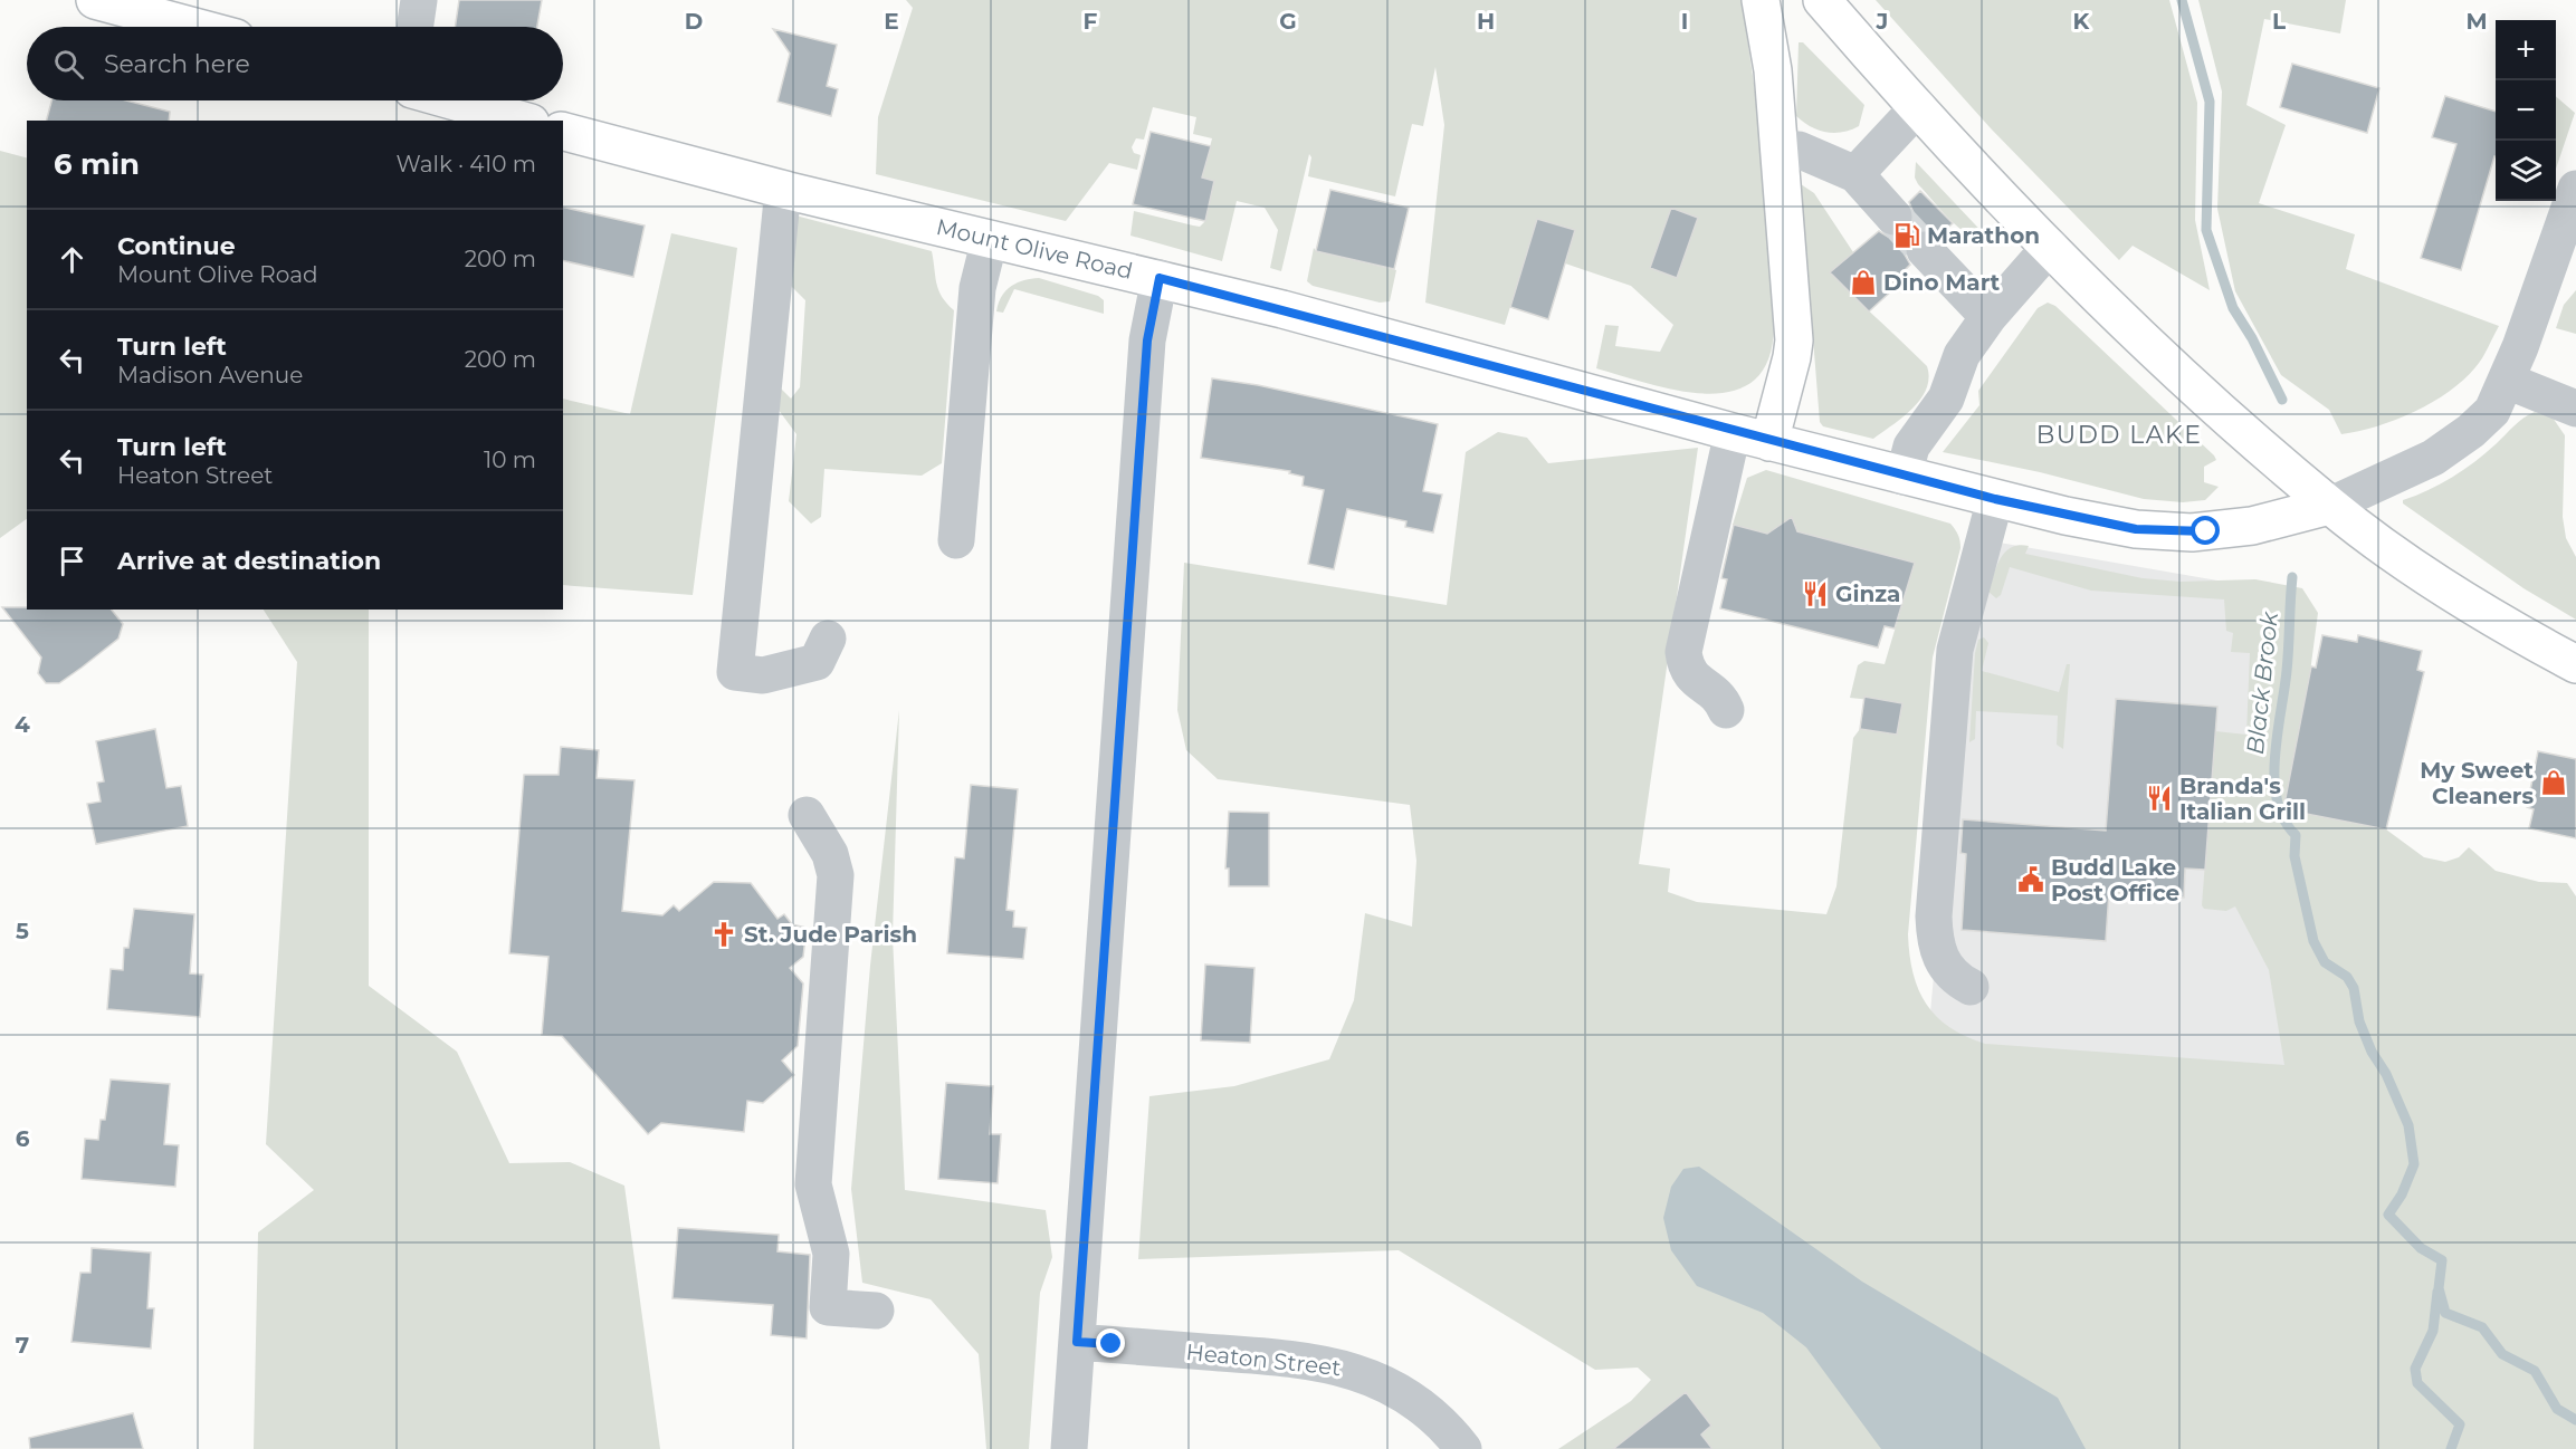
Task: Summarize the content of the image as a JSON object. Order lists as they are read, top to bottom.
{
  "streets": {
    "main road": ["Mount Olive Road"],
    "street": ["Heaton Street"]
  },
  "districts": ["BUDD LAKE"],
  "water": ["Black Brook"],
  "places": {
    "fuel station": ["Marathon"],
    "shop": ["Dino Mart", "My Sweet Cleaners"],
    "restaurant": ["Ginza", "Branda's Italian Grill"],
    "public building": ["Budd Lake Post Office"],
    "church": ["St. Jude Parish"]
  },
  "page": {
    "map_buttons": ["+", "−"],
    "search": "Search here",
    "heading": ["6 min", "Walk · 410 m"],
    "list": [
      ["Continue", "Mount Olive Road", "200 m"],
      ["Turn left", "Madison Avenue", "200 m"],
      ["Turn left", "Heaton Street", "10 m"],
      "Arrive at destination"
    ]
  },
  "grid": {
    "columns": [
      "D",
      "E",
      "F",
      "G",
      "H",
      "I",
      "J",
      "K",
      "L",
      "M"
    ],
    "rows": [
      "4",
      "5",
      "6",
      "7"
    ]
  }
}
